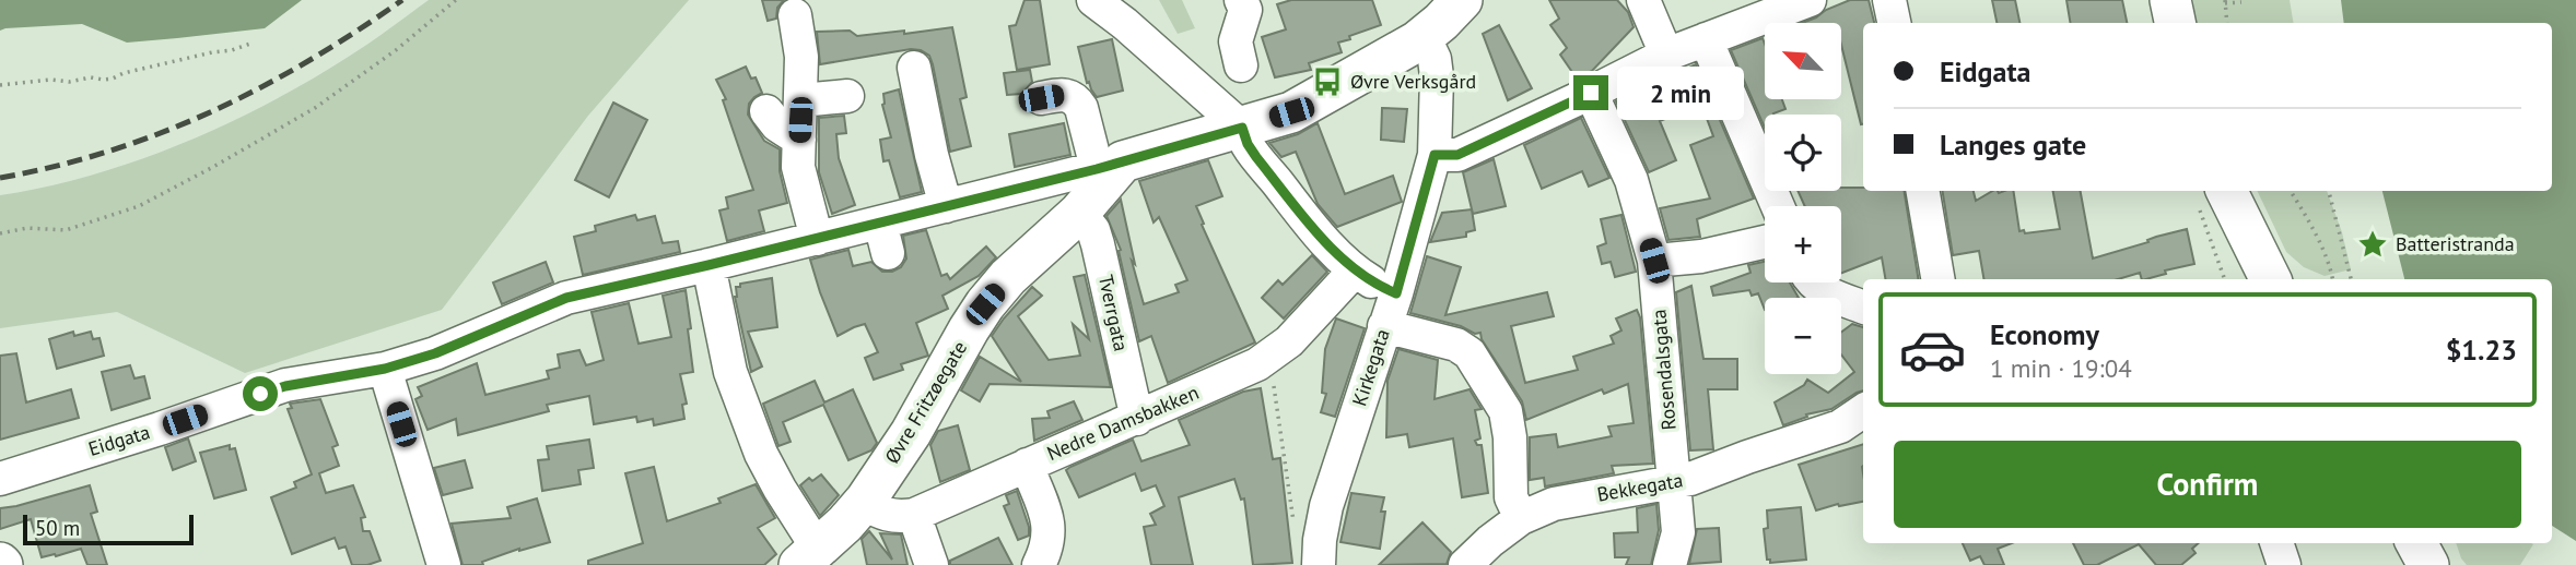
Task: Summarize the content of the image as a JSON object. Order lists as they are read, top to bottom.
{
  "streets": {
    "main road": ["Øvre Fritzøegate"],
    "street": [
      "Tverrgata",
      "Kirkegata",
      "Rosendalsgata",
      "Nedre Damsbakken",
      "Eidgata",
      "Bekkegata"
    ]
  },
  "crossings": [
    ["Tverrgata", "Øvre Fritzøegate"],
    ["Tverrgata", "Nedre Damsbakken"],
    ["Rosendalsgata", "Bekkegata"],
    ["Øvre Fritzøegate", "Eidgata"]
  ],
  "places": {
    "bus stop": ["Øvre Verksgård"],
    "place": ["Batteristranda"]
  },
  "scale_bar": "50 m",
  "north": "top left",
  "page": {
    "map_buttons": ["+", "−"],
    "banner": ["Eidgata", "Langes gate"],
    "bubble": "2 min",
    "list": [
      {
        "name": "Economy",
        "note": "1 min · 19:04",
        "value": "$1.23"
      }
    ],
    "buttons": "Confirm",
    "scale": "50 m"
  }
}
